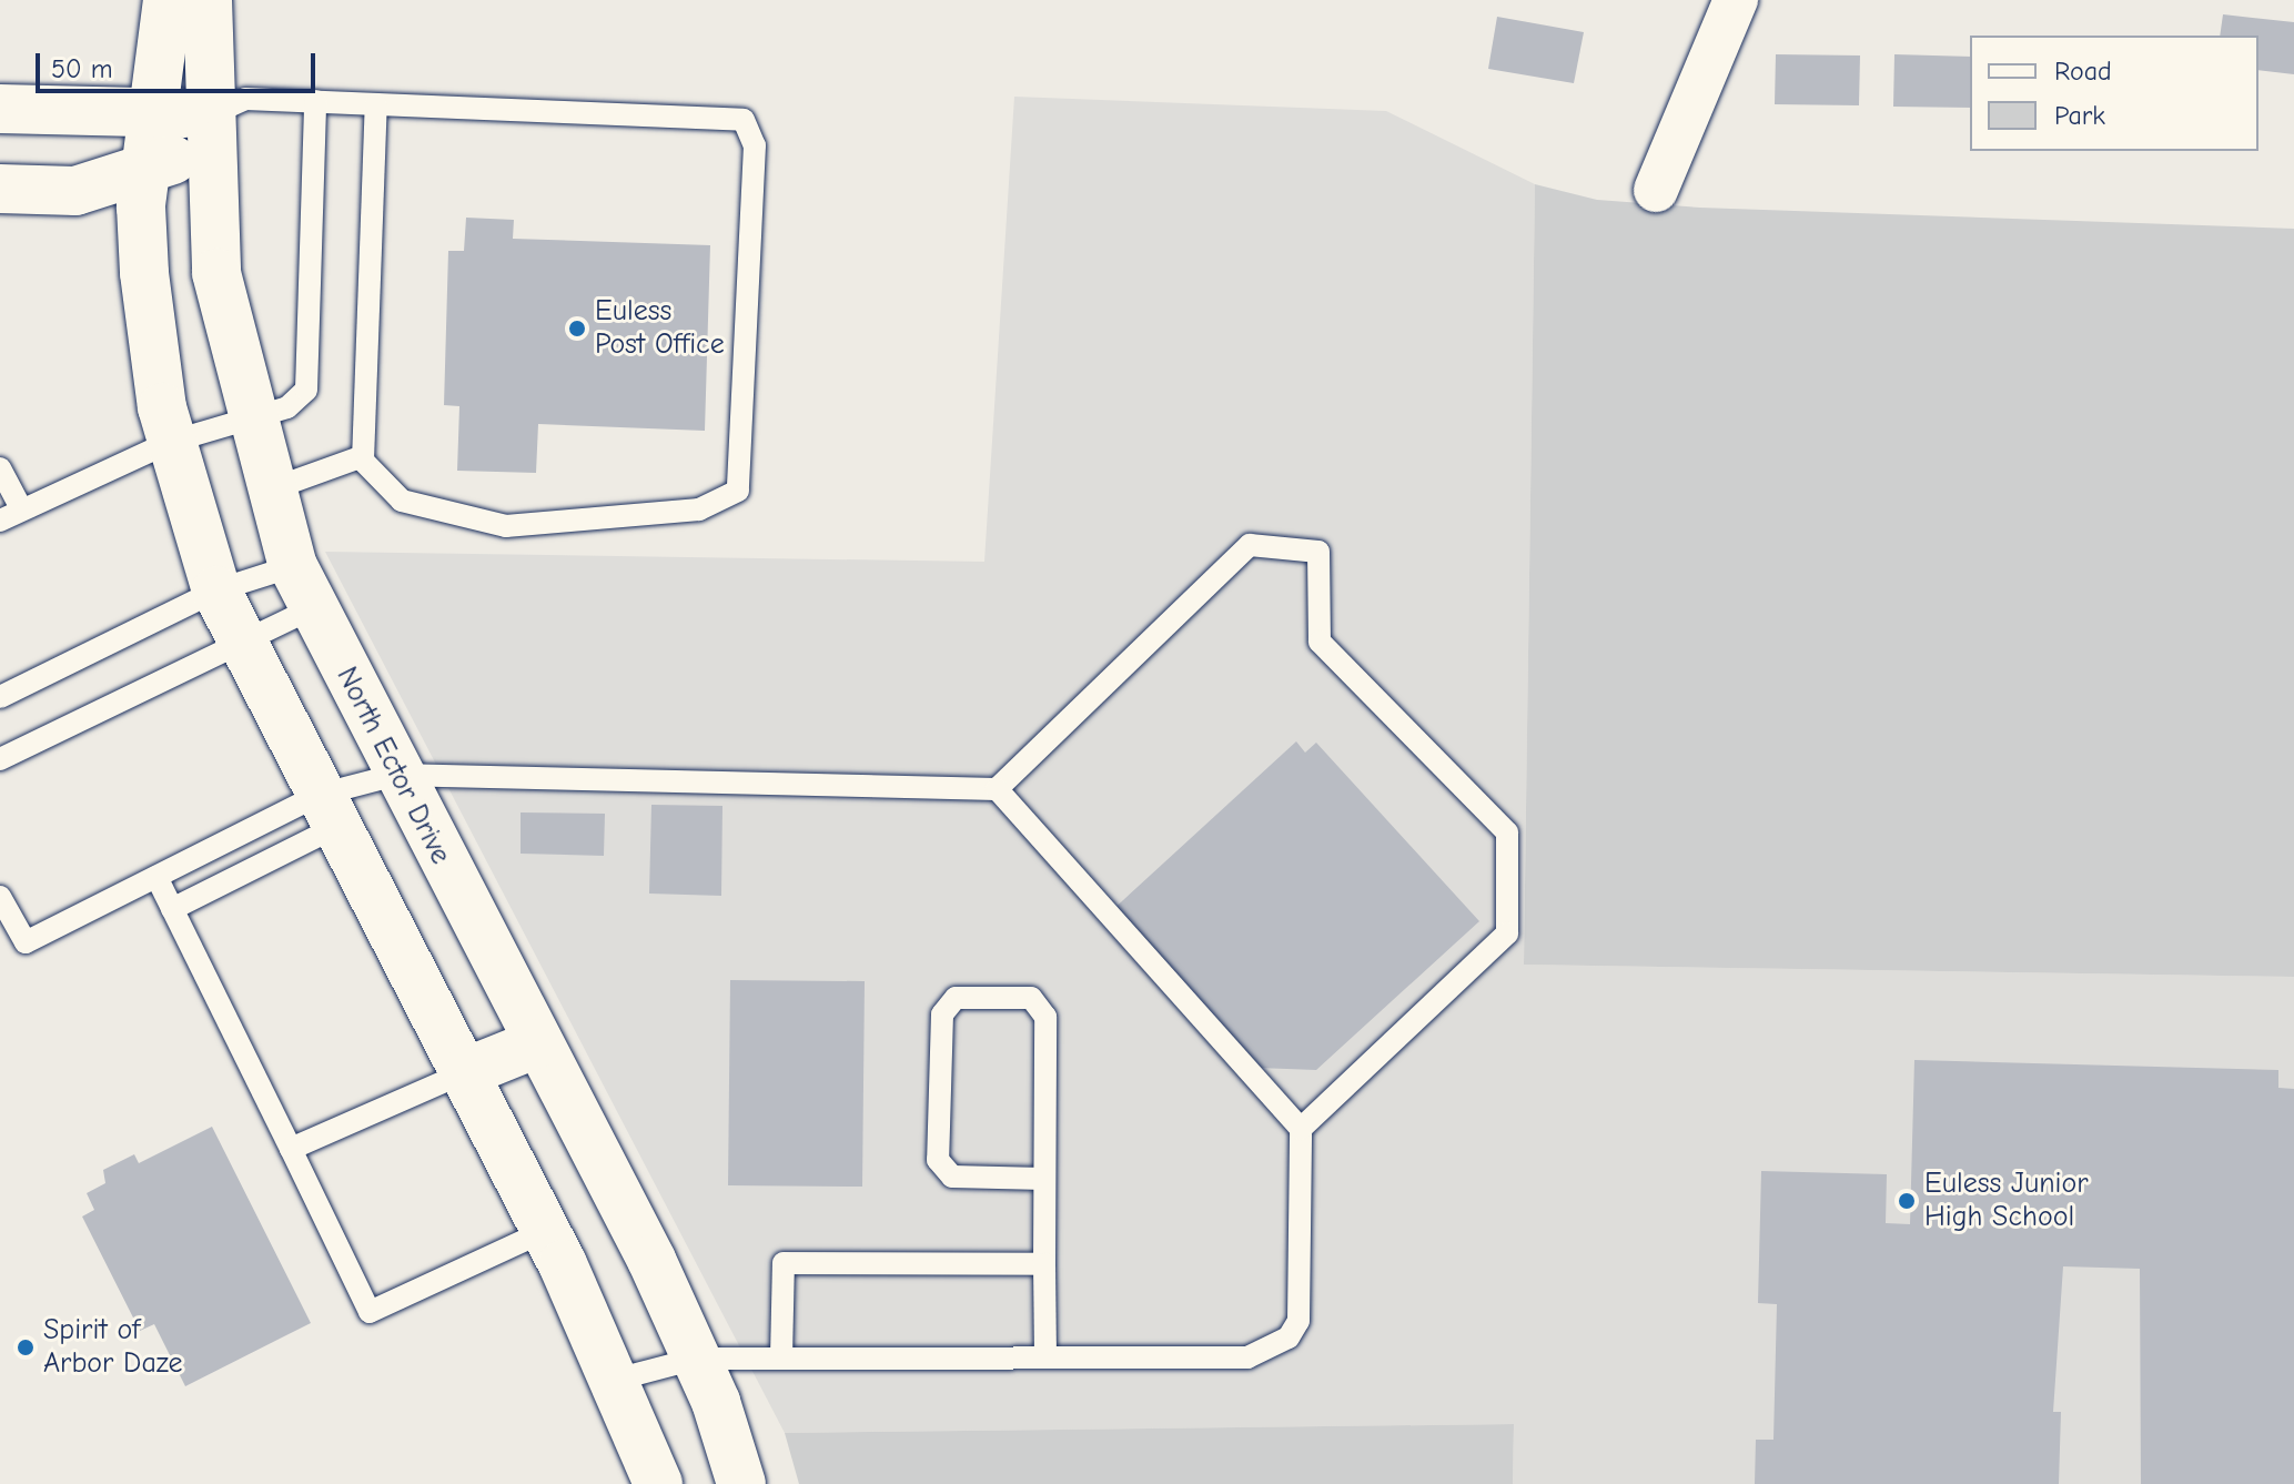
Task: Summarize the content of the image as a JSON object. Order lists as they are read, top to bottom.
{
  "streets": {
    "street": ["North Ector Drive"]
  },
  "places": ["Euless Post Office", "Euless Junior High School", "Spirit of Arbor Daze"],
  "legend": ["Road", "Park"],
  "scale_bar": "50 m"
}
